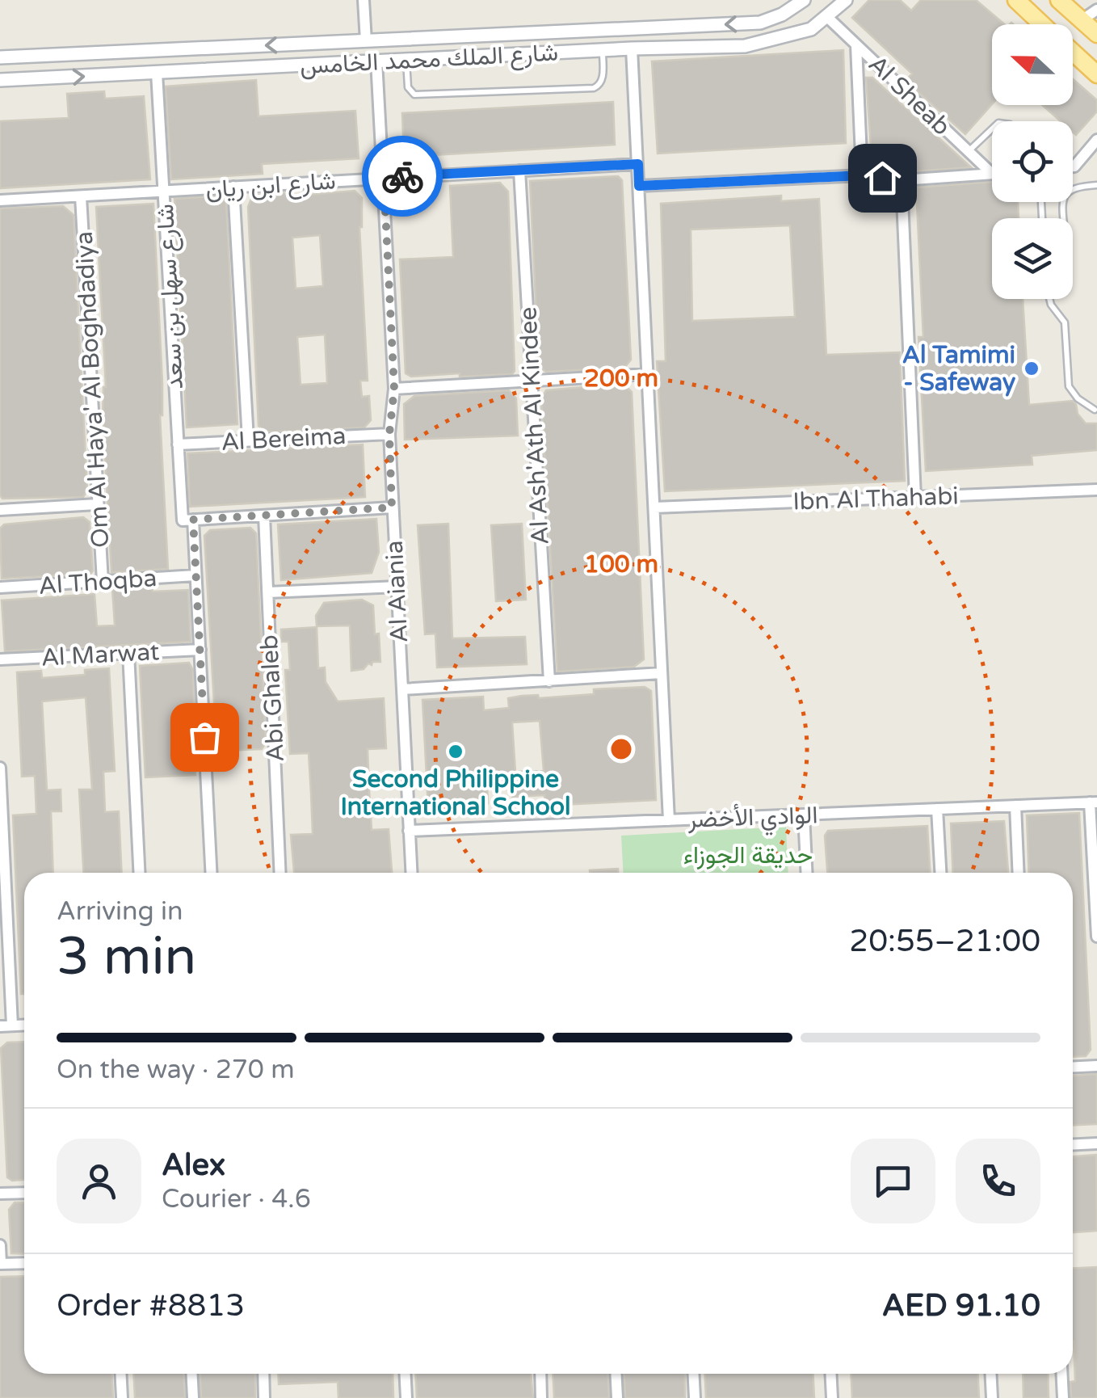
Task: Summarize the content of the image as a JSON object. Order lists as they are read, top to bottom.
{
  "streets": {
    "street": [
      "شارع الملك محمد الخامس",
      "Al Sheab",
      "شارع ابن ريان",
      "شارع سهل بن سعد",
      "Om Al Haya' Al Boghdadiya",
      "Al Ash'Ath Al Kindee",
      "Al Bereima",
      "Ibn Al Thahabi",
      "Al Thoqba",
      "Al Aiania",
      "Al Marwat",
      "Abi Ghaleb",
      "الوادي الأخضر"
    ]
  },
  "crossings": [
    ["شارع الملك محمد الخامس", "Al Sheab"],
    ["شارع الملك محمد الخامس", "شارع سهل بن سعد"],
    ["شارع الملك محمد الخامس", "Al Aiania"],
    ["شارع ابن ريان", "شارع سهل بن سعد"],
    ["شارع ابن ريان", "Om Al Haya' Al Boghdadiya"],
    ["شارع ابن ريان", "Al Ash'Ath Al Kindee"],
    ["شارع ابن ريان", "Al Aiania"],
    ["شارع سهل بن سعد", "Al Bereima"],
    ["شارع سهل بن سعد", "Al Thoqba"],
    ["شارع سهل بن سعد", "Al Marwat"],
    ["Om Al Haya' Al Boghdadiya", "Al Thoqba"],
    ["Al Bereima", "Al Aiania"],
    ["Al Aiania", "الوادي الأخضر"]
  ],
  "parks": ["حديقة الجوزاء"],
  "places": ["Al Tamimi - Safeway", "Second Philippine International School"],
  "north": "left",
  "page": {
    "heading": ["3 min", "Arriving in", "20:55–21:00"],
    "panel": [
      "Alex",
      "Courier · 4.6",
      "Order #8813",
      "AED 91.10"
    ],
    "bar": "On the way · 270 m"
  },
  "rings": ["200 m", "100 m"]
}
